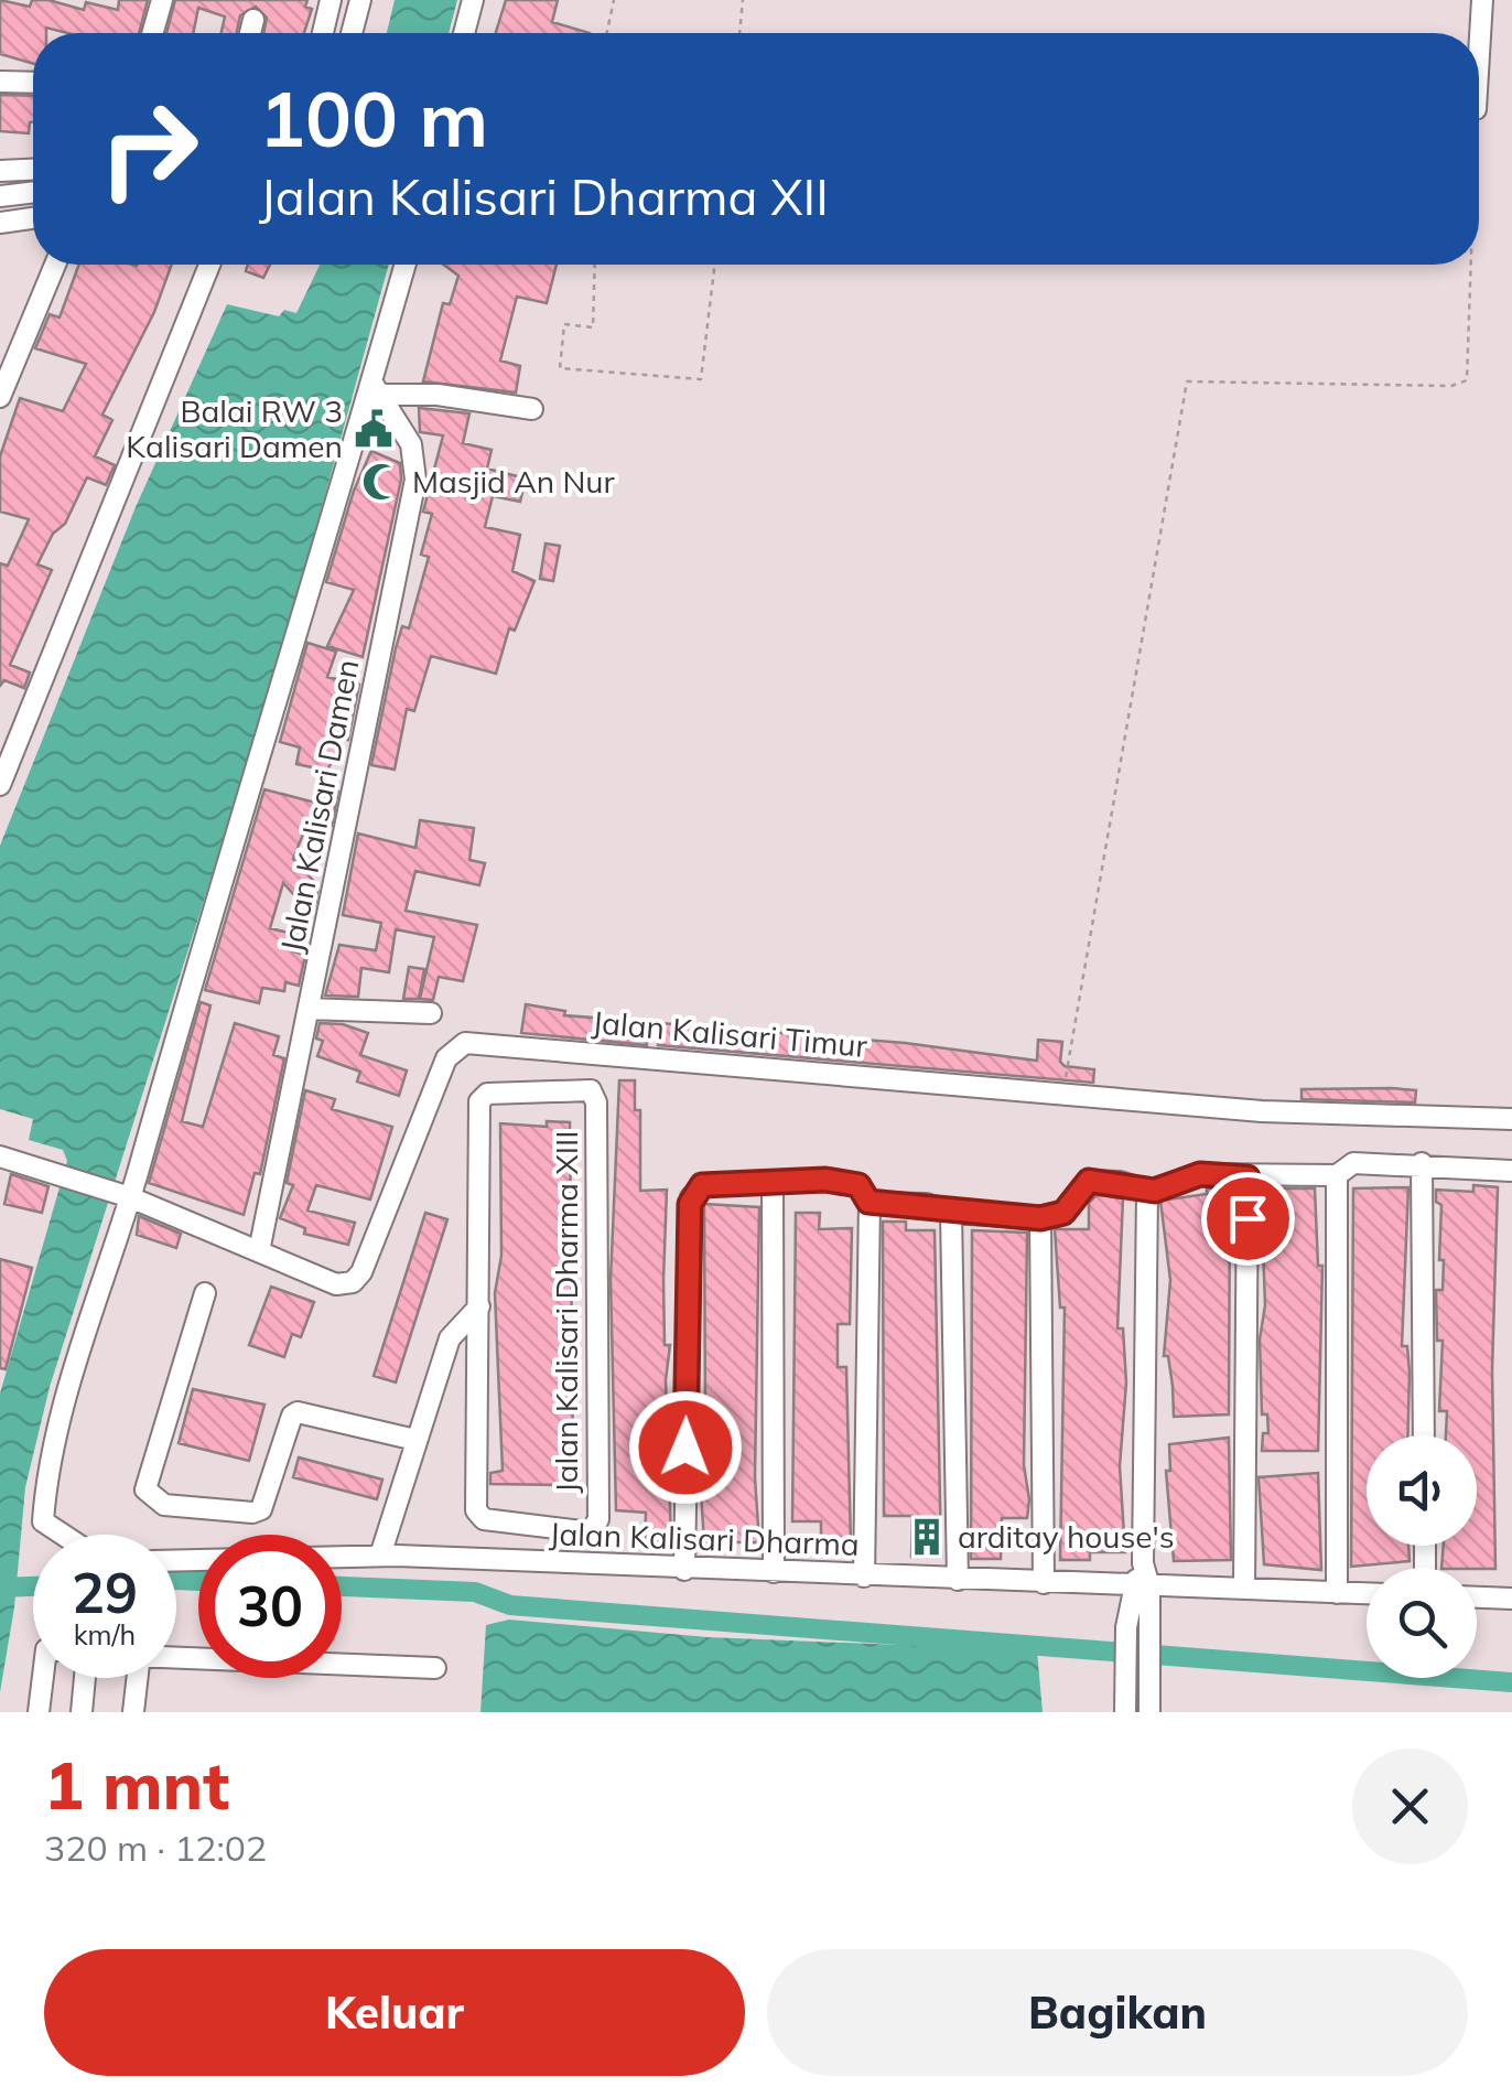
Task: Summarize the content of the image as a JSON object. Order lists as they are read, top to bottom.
{
  "streets": {
    "street": [
      "Jalan Kalisari Damen",
      "Jalan Kalisari Timur",
      "Jalan Kalisari Dharma XIII",
      "Jalan Kalisari Dharma"
    ]
  },
  "crossings": [
    ["Jalan Kalisari Damen", "Jalan Kalisari Timur"]
  ],
  "places": {
    "public building": ["Balai RW 3 Kalisari Damen"],
    "mosque": ["Masjid An Nur"],
    "building": ["arditay house's"]
  },
  "page": {
    "turn": ["100 m", "Jalan Kalisari Dharma XII"],
    "speed": "29 km/h",
    "limit": "30",
    "heading": ["1 mnt", "320 m · 12:02"],
    "buttons": ["Keluar", "Bagikan"]
  }
}
